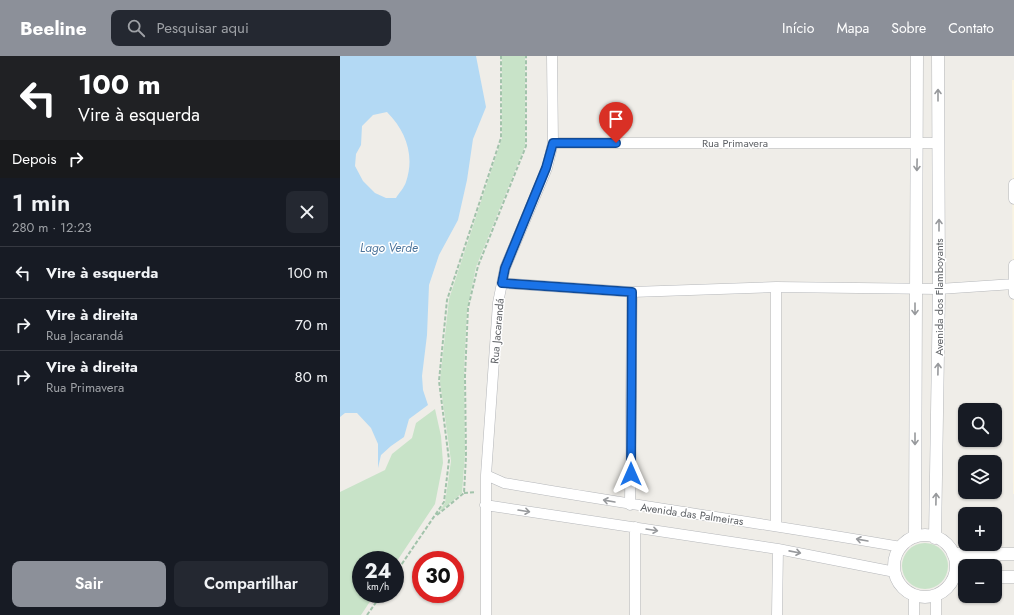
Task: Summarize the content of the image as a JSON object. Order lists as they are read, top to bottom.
{
  "streets": {
    "street": [
      "Rua Primavera",
      "Avenida dos Flamboyants",
      "Rua Jacarandá",
      "Avenida das Palmeiras"
    ]
  },
  "crossings": [
    ["Rua Primavera", "Avenida dos Flamboyants"],
    ["Rua Primavera", "Rua Jacarandá"],
    ["Rua Jacarandá", "Avenida das Palmeiras"]
  ],
  "water": ["Lago Verde"],
  "page": {
    "header": "Beeline",
    "search": "Pesquisar aqui",
    "nav": [
      "Início",
      "Mapa",
      "Sobre",
      "Contato"
    ],
    "turn": ["100 m", "Vire à esquerda"],
    "then": "Depois",
    "heading": ["1 min", "280 m · 12:23"],
    "list": [
      {
        "name": "Vire à esquerda",
        "value": "100 m"
      },
      {
        "name": "Vire à direita",
        "note": "Rua Jacarandá",
        "value": "70 m"
      },
      {
        "name": "Vire à direita",
        "note": "Rua Primavera",
        "value": "80 m"
      }
    ],
    "map_buttons": ["+", "−"],
    "speed": "24 km/h",
    "limit": "30",
    "buttons": ["Sair", "Compartilhar"]
  }
}
